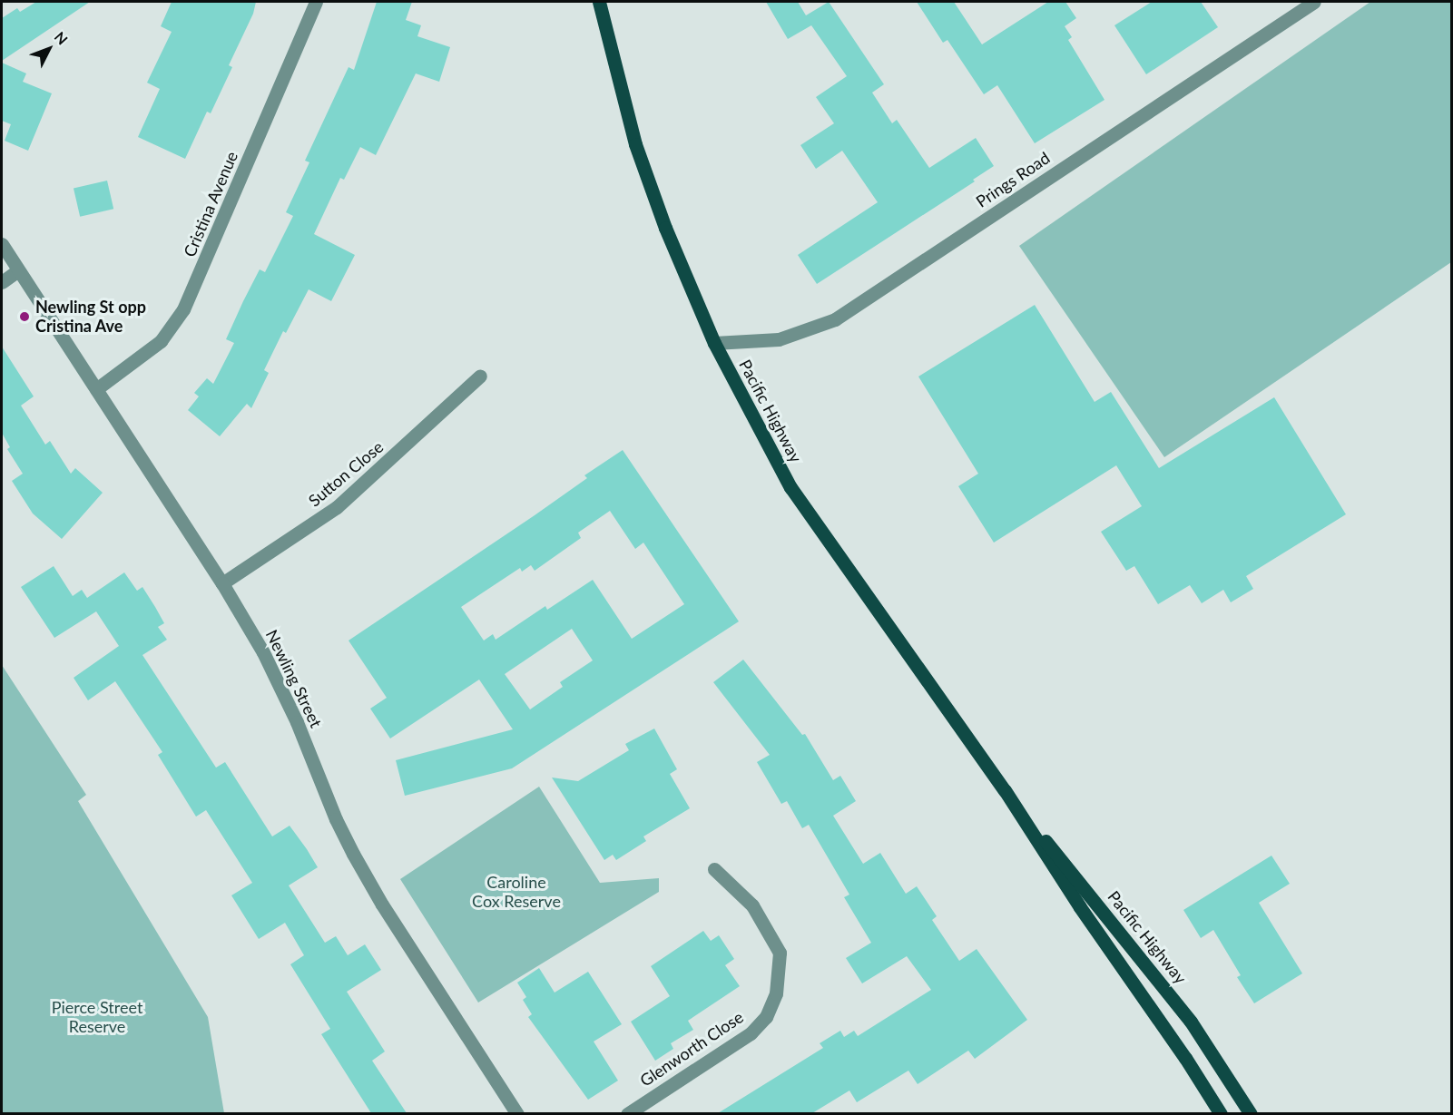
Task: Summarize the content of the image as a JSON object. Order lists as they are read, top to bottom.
{
  "streets": {
    "main road": ["Pacific Highway"],
    "street": [
      "Prings Road",
      "Cristina Avenue",
      "Sutton Close",
      "Newling Street",
      "Glenworth Close"
    ]
  },
  "crossings": [
    ["Prings Road", "Pacific Highway"],
    ["Cristina Avenue", "Newling Street"],
    ["Sutton Close", "Newling Street"]
  ],
  "parks": ["Caroline Cox Reserve", "Pierce Street Reserve"],
  "places": ["Newling St opp Cristina Ave"],
  "north": "top right"
}
